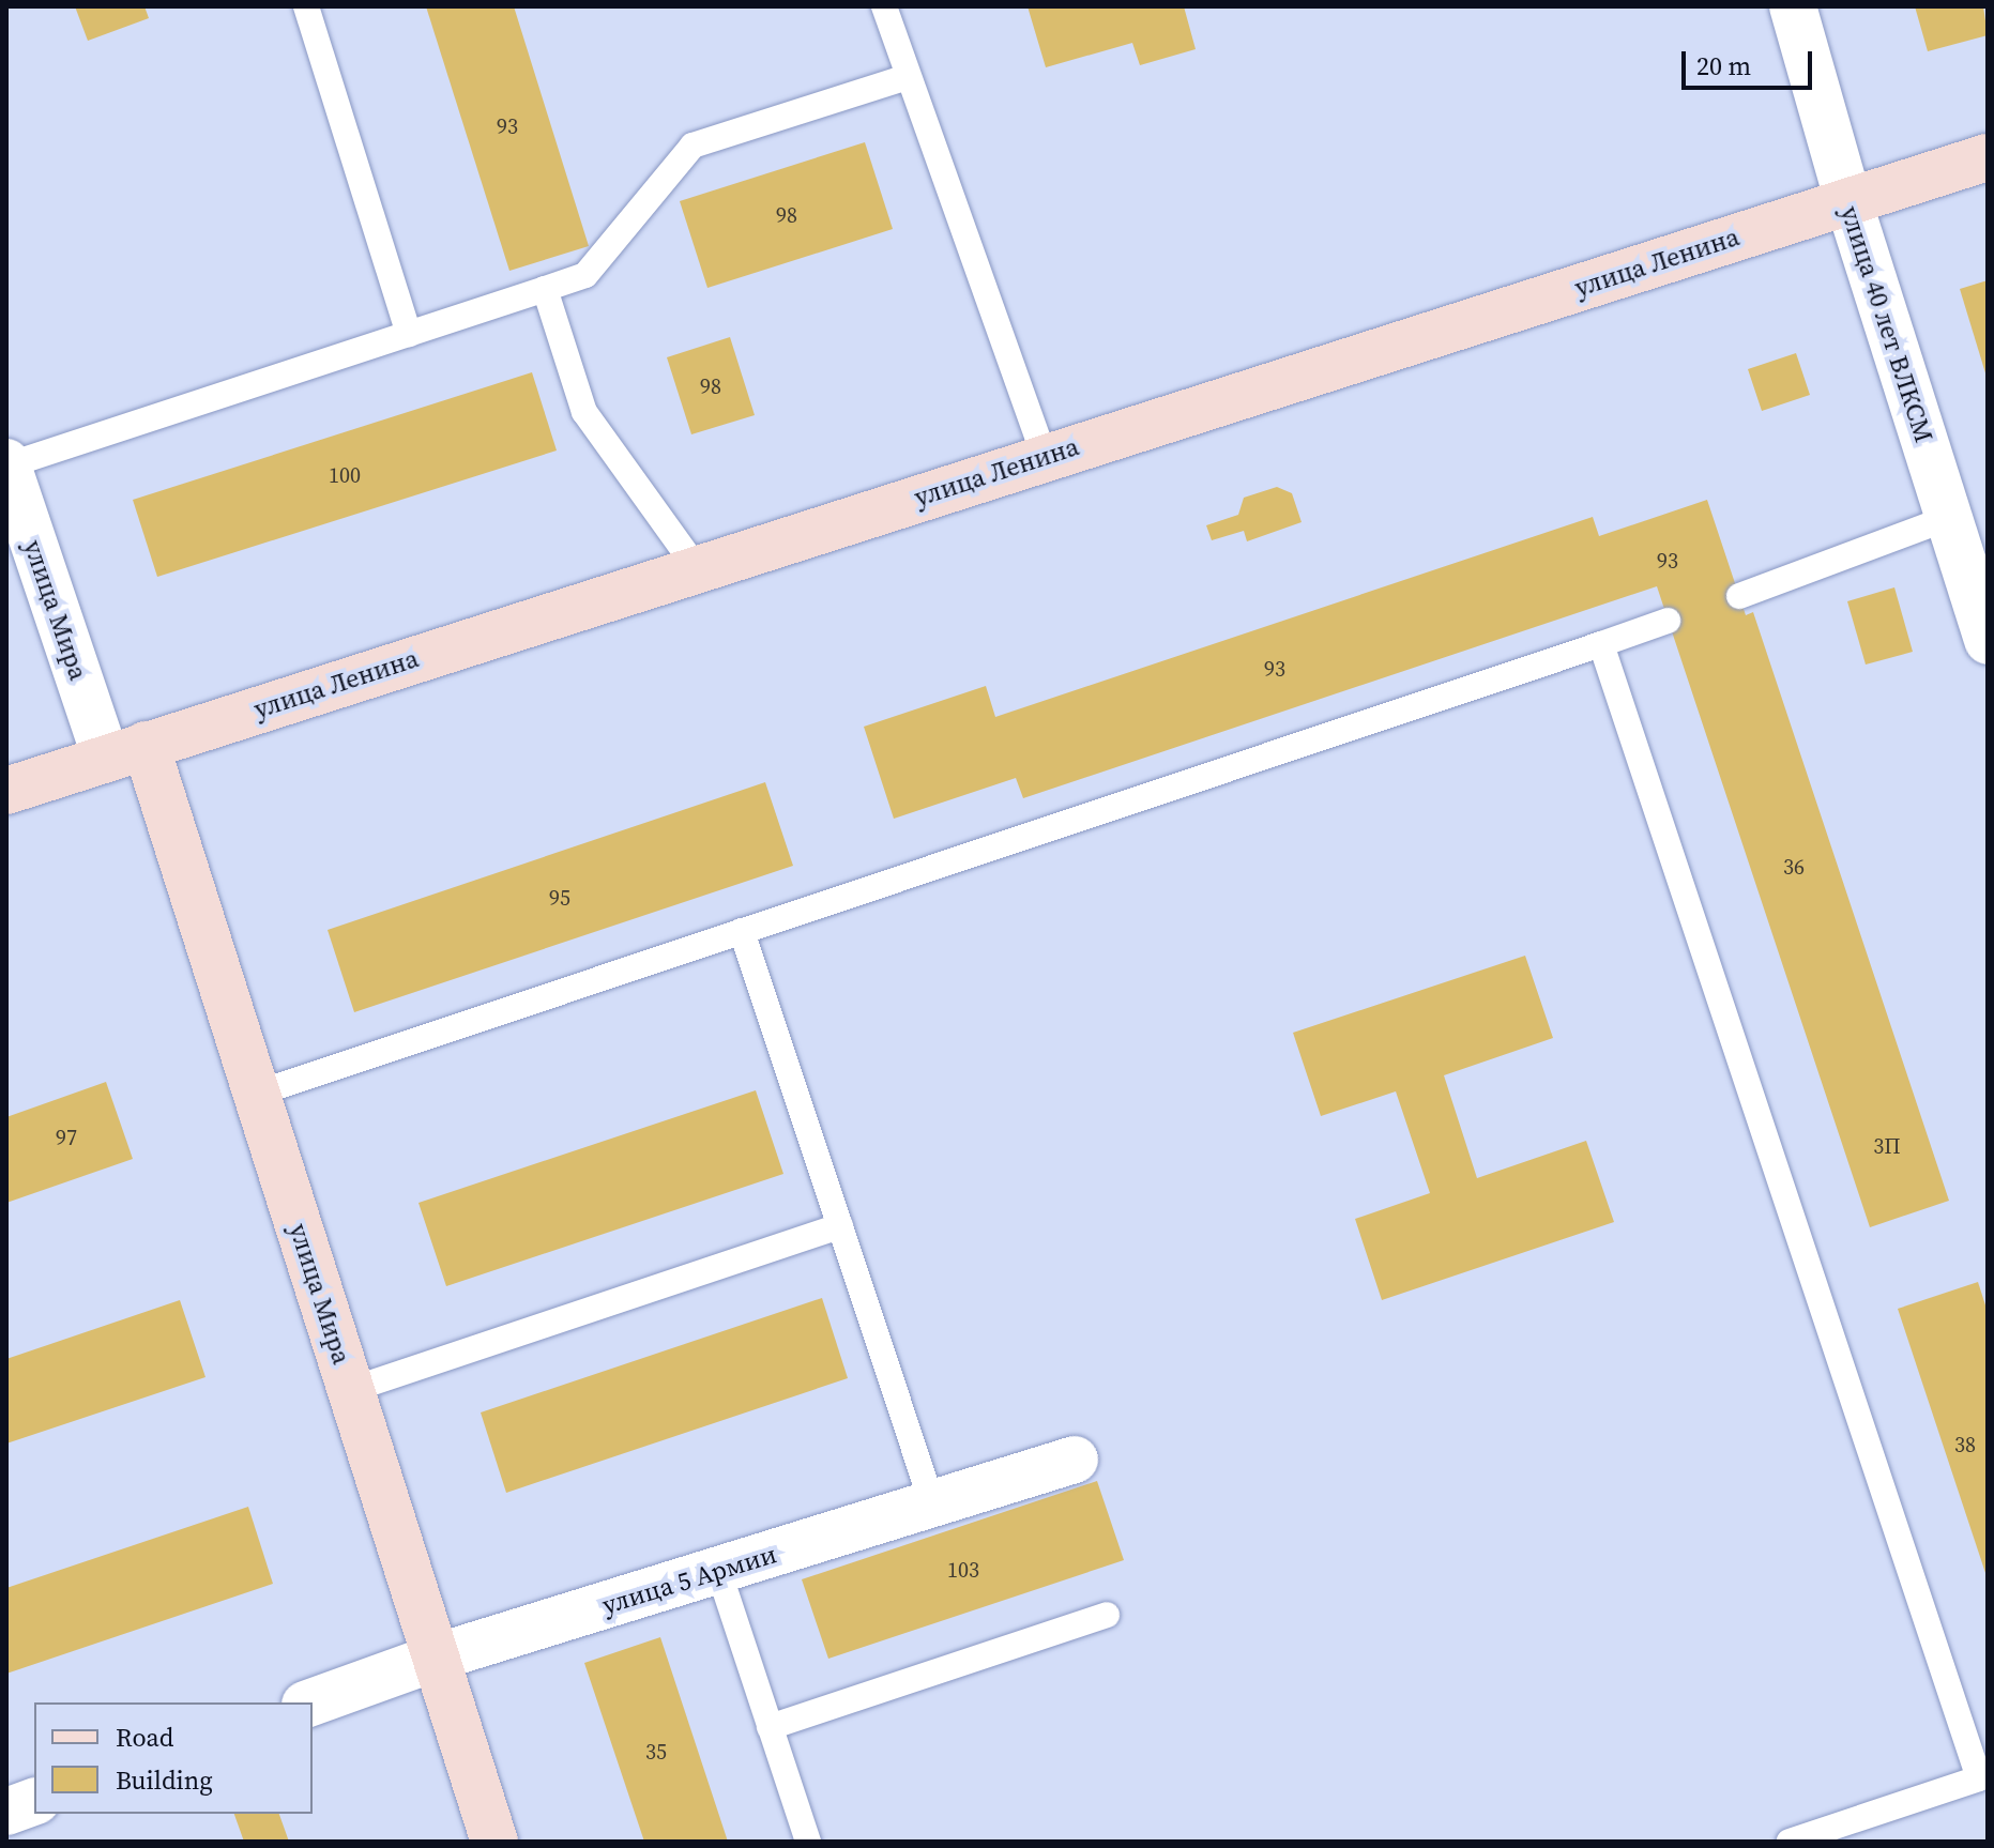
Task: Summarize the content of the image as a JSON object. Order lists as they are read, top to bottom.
{
  "streets": {
    "main road": ["улица Ленина", "улица Мира"],
    "street": ["улица 40 лет ВЛКСМ", "улица 5 Армии"]
  },
  "crossings": [
    ["улица Ленина", "улица 40 лет ВЛКСМ"],
    ["улица Ленина", "улица Мира"],
    ["улица Мира", "улица 5 Армии"]
  ],
  "house_numbers": [
    "93",
    "98",
    "98",
    "100",
    "93",
    "93",
    "36",
    "95",
    "97",
    "3П",
    "38",
    "103",
    "35"
  ],
  "legend": ["Road", "Building"],
  "scale_bar": "20 m"
}
